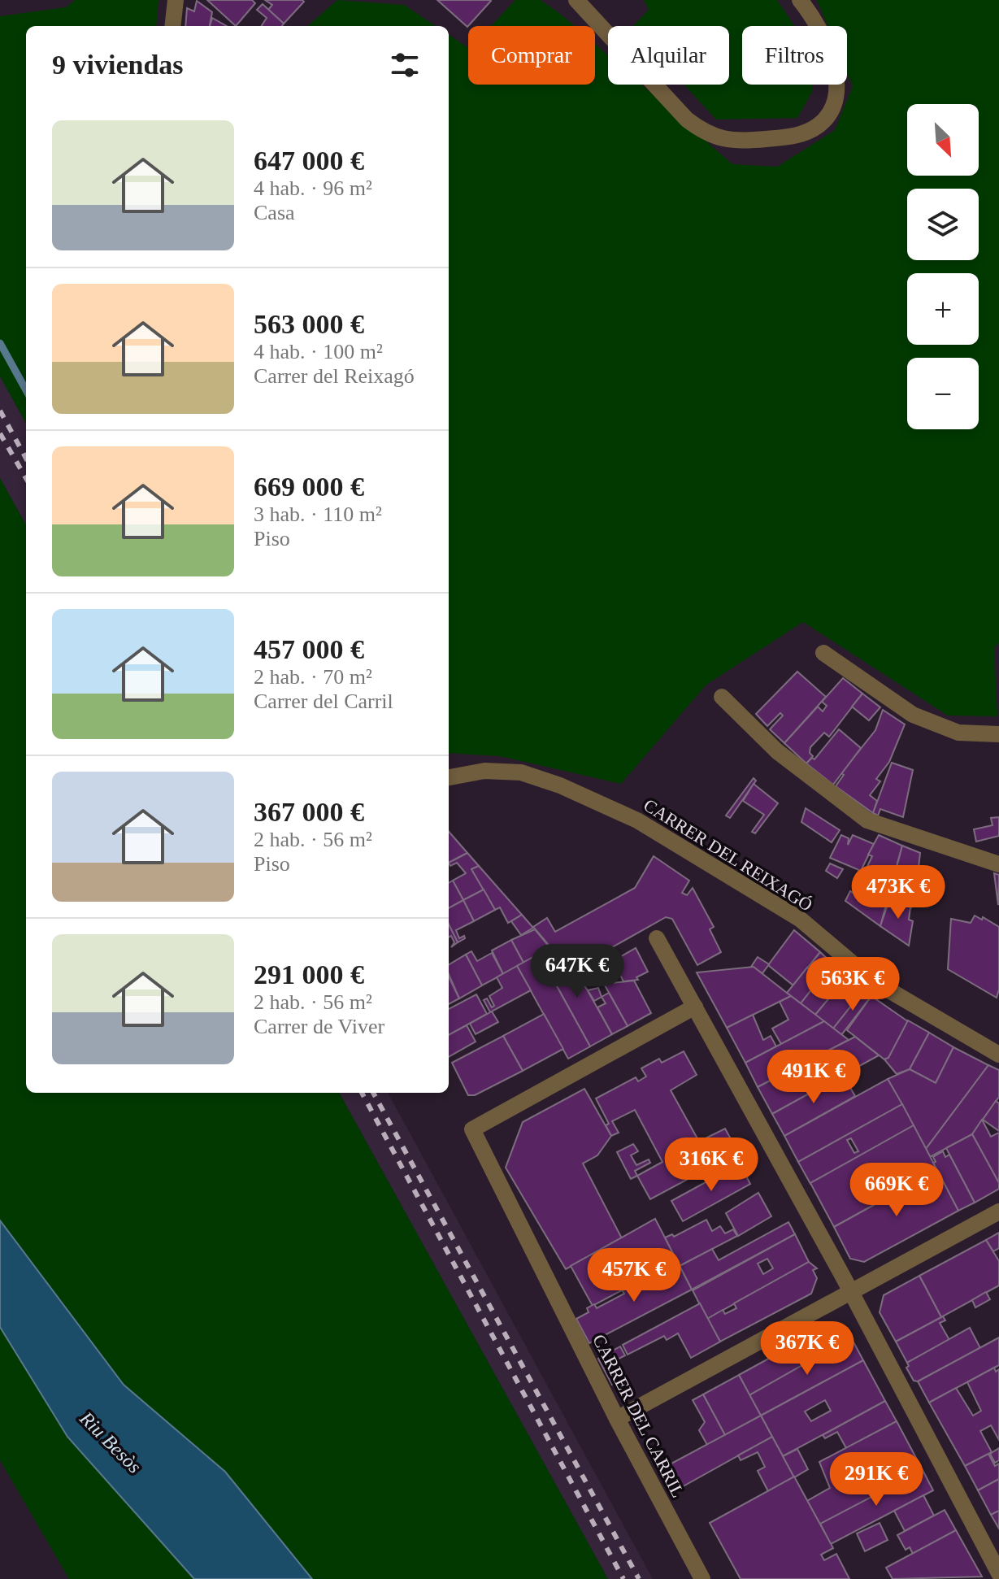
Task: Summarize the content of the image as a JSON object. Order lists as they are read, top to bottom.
{
  "streets": {
    "street": ["CARRER DEL REIXAGÓ", "CARRER DEL CARRIL"]
  },
  "water": ["Riu Besòs"],
  "north": "bottom right",
  "page": {
    "chip": ["Comprar", "Alquilar", "Filtros"],
    "heading": "9 viviendas",
    "map_buttons": ["+", "−"],
    "list": [
      {
        "name": "647 000 €",
        "note": "4 hab. · 96 m² · Casa"
      },
      {
        "name": "563 000 €",
        "note": "4 hab. · 100 m² · Carrer del Reixagó"
      },
      {
        "name": "669 000 €",
        "note": "3 hab. · 110 m² · Piso"
      },
      {
        "name": "457 000 €",
        "note": "2 hab. · 70 m² · Carrer del Carril"
      },
      {
        "name": "367 000 €",
        "note": "2 hab. · 56 m² · Piso"
      },
      {
        "name": "291 000 €",
        "note": "2 hab. · 56 m² · Carrer de Viver"
      }
    ],
    "price": [
      "473K €",
      "647K €",
      "563K €",
      "491K €",
      "316K €",
      "669K €",
      "457K €",
      "367K €",
      "291K €"
    ]
  }
}
